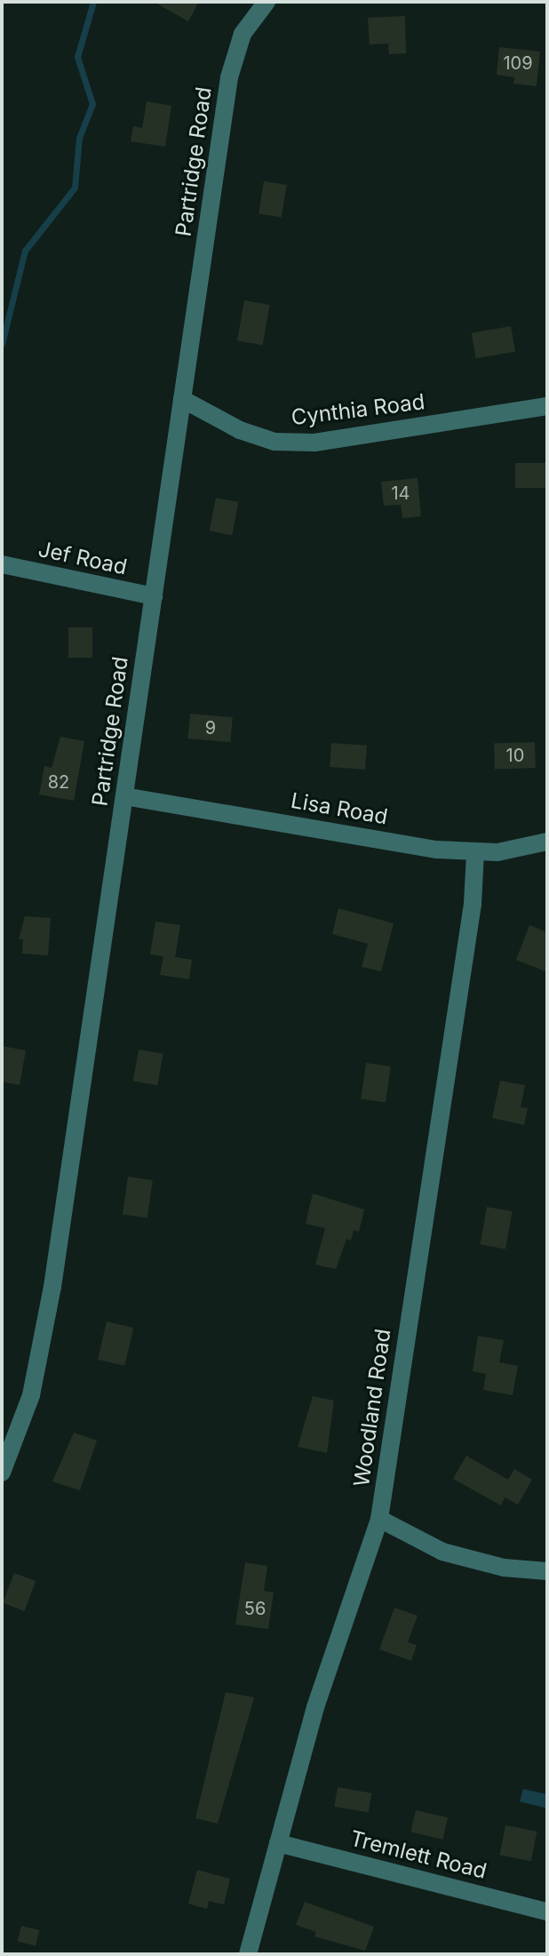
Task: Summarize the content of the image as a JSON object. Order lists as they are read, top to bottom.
{
  "streets": {
    "street": [
      "Partridge Road",
      "Cynthia Road",
      "Jef Road",
      "Lisa Road",
      "Woodland Road",
      "Tremlett Road"
    ]
  },
  "crossings": [
    ["Partridge Road", "Cynthia Road"],
    ["Partridge Road", "Jef Road"],
    ["Partridge Road", "Lisa Road"],
    ["Lisa Road", "Woodland Road"],
    ["Woodland Road", "Tremlett Road"]
  ],
  "house_numbers": [
    "109",
    "14",
    "9",
    "10",
    "82",
    "56"
  ]
}
